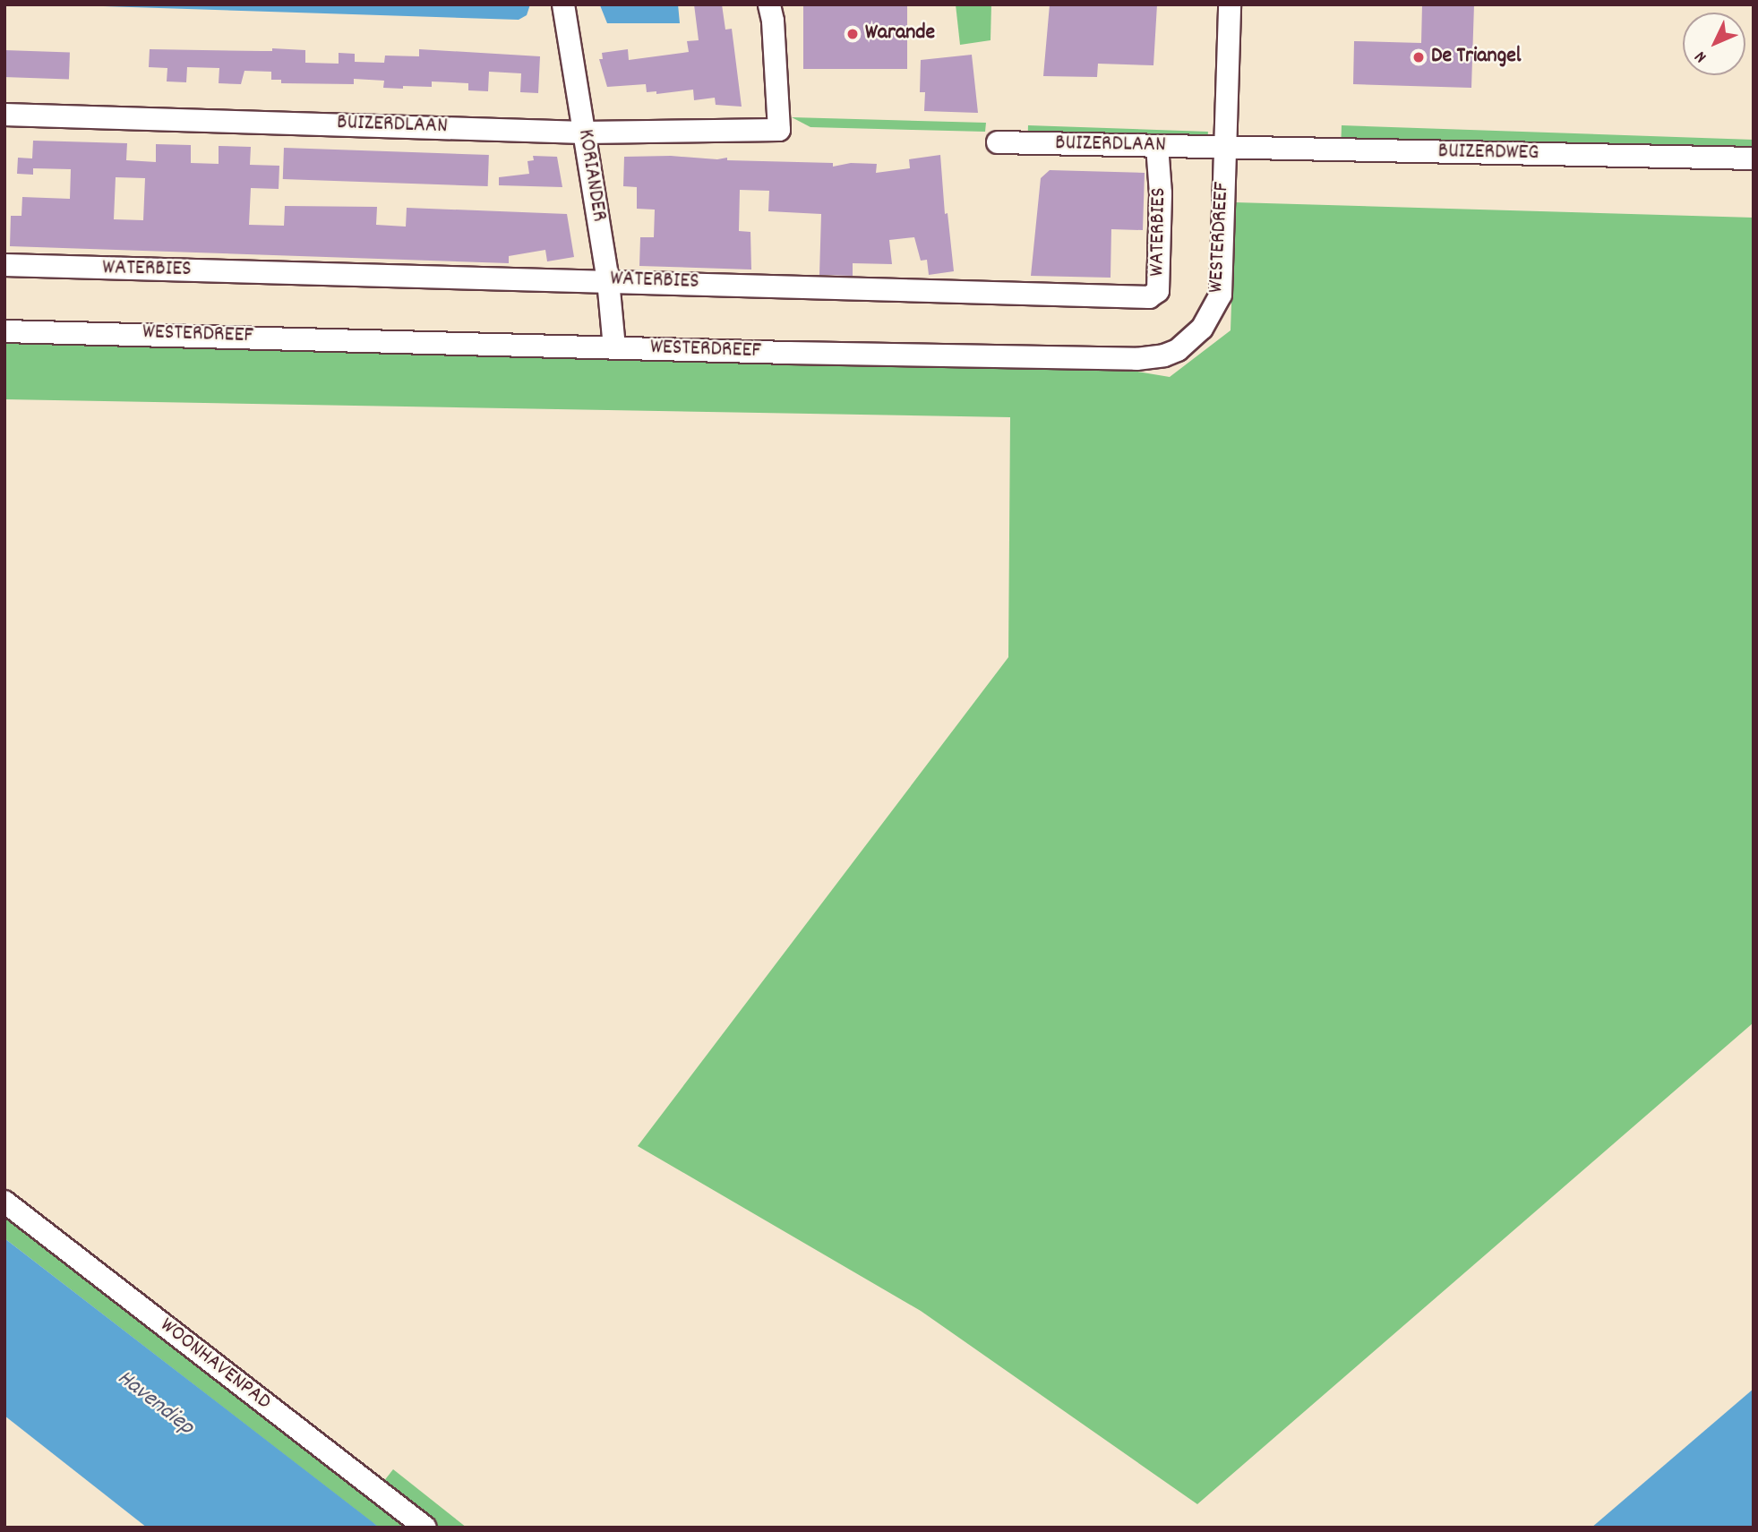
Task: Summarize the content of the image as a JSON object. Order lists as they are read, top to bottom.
{
  "streets": {
    "street": [
      "BUIZERDLAAN",
      "BUIZERDWEG",
      "KORIANDER",
      "WATERBIES",
      "WESTERDREEF",
      "WOONHAVENPAD"
    ]
  },
  "crossings": [
    ["BUIZERDLAAN", "BUIZERDWEG"],
    ["BUIZERDLAAN", "KORIANDER"],
    ["BUIZERDLAAN", "WATERBIES"],
    ["BUIZERDLAAN", "WESTERDREEF"],
    ["BUIZERDWEG", "WESTERDREEF"],
    ["KORIANDER", "WATERBIES"],
    ["KORIANDER", "WESTERDREEF"]
  ],
  "water": ["Havendiep"],
  "places": ["Warande", "De Triangel"],
  "north": "bottom left"
}
